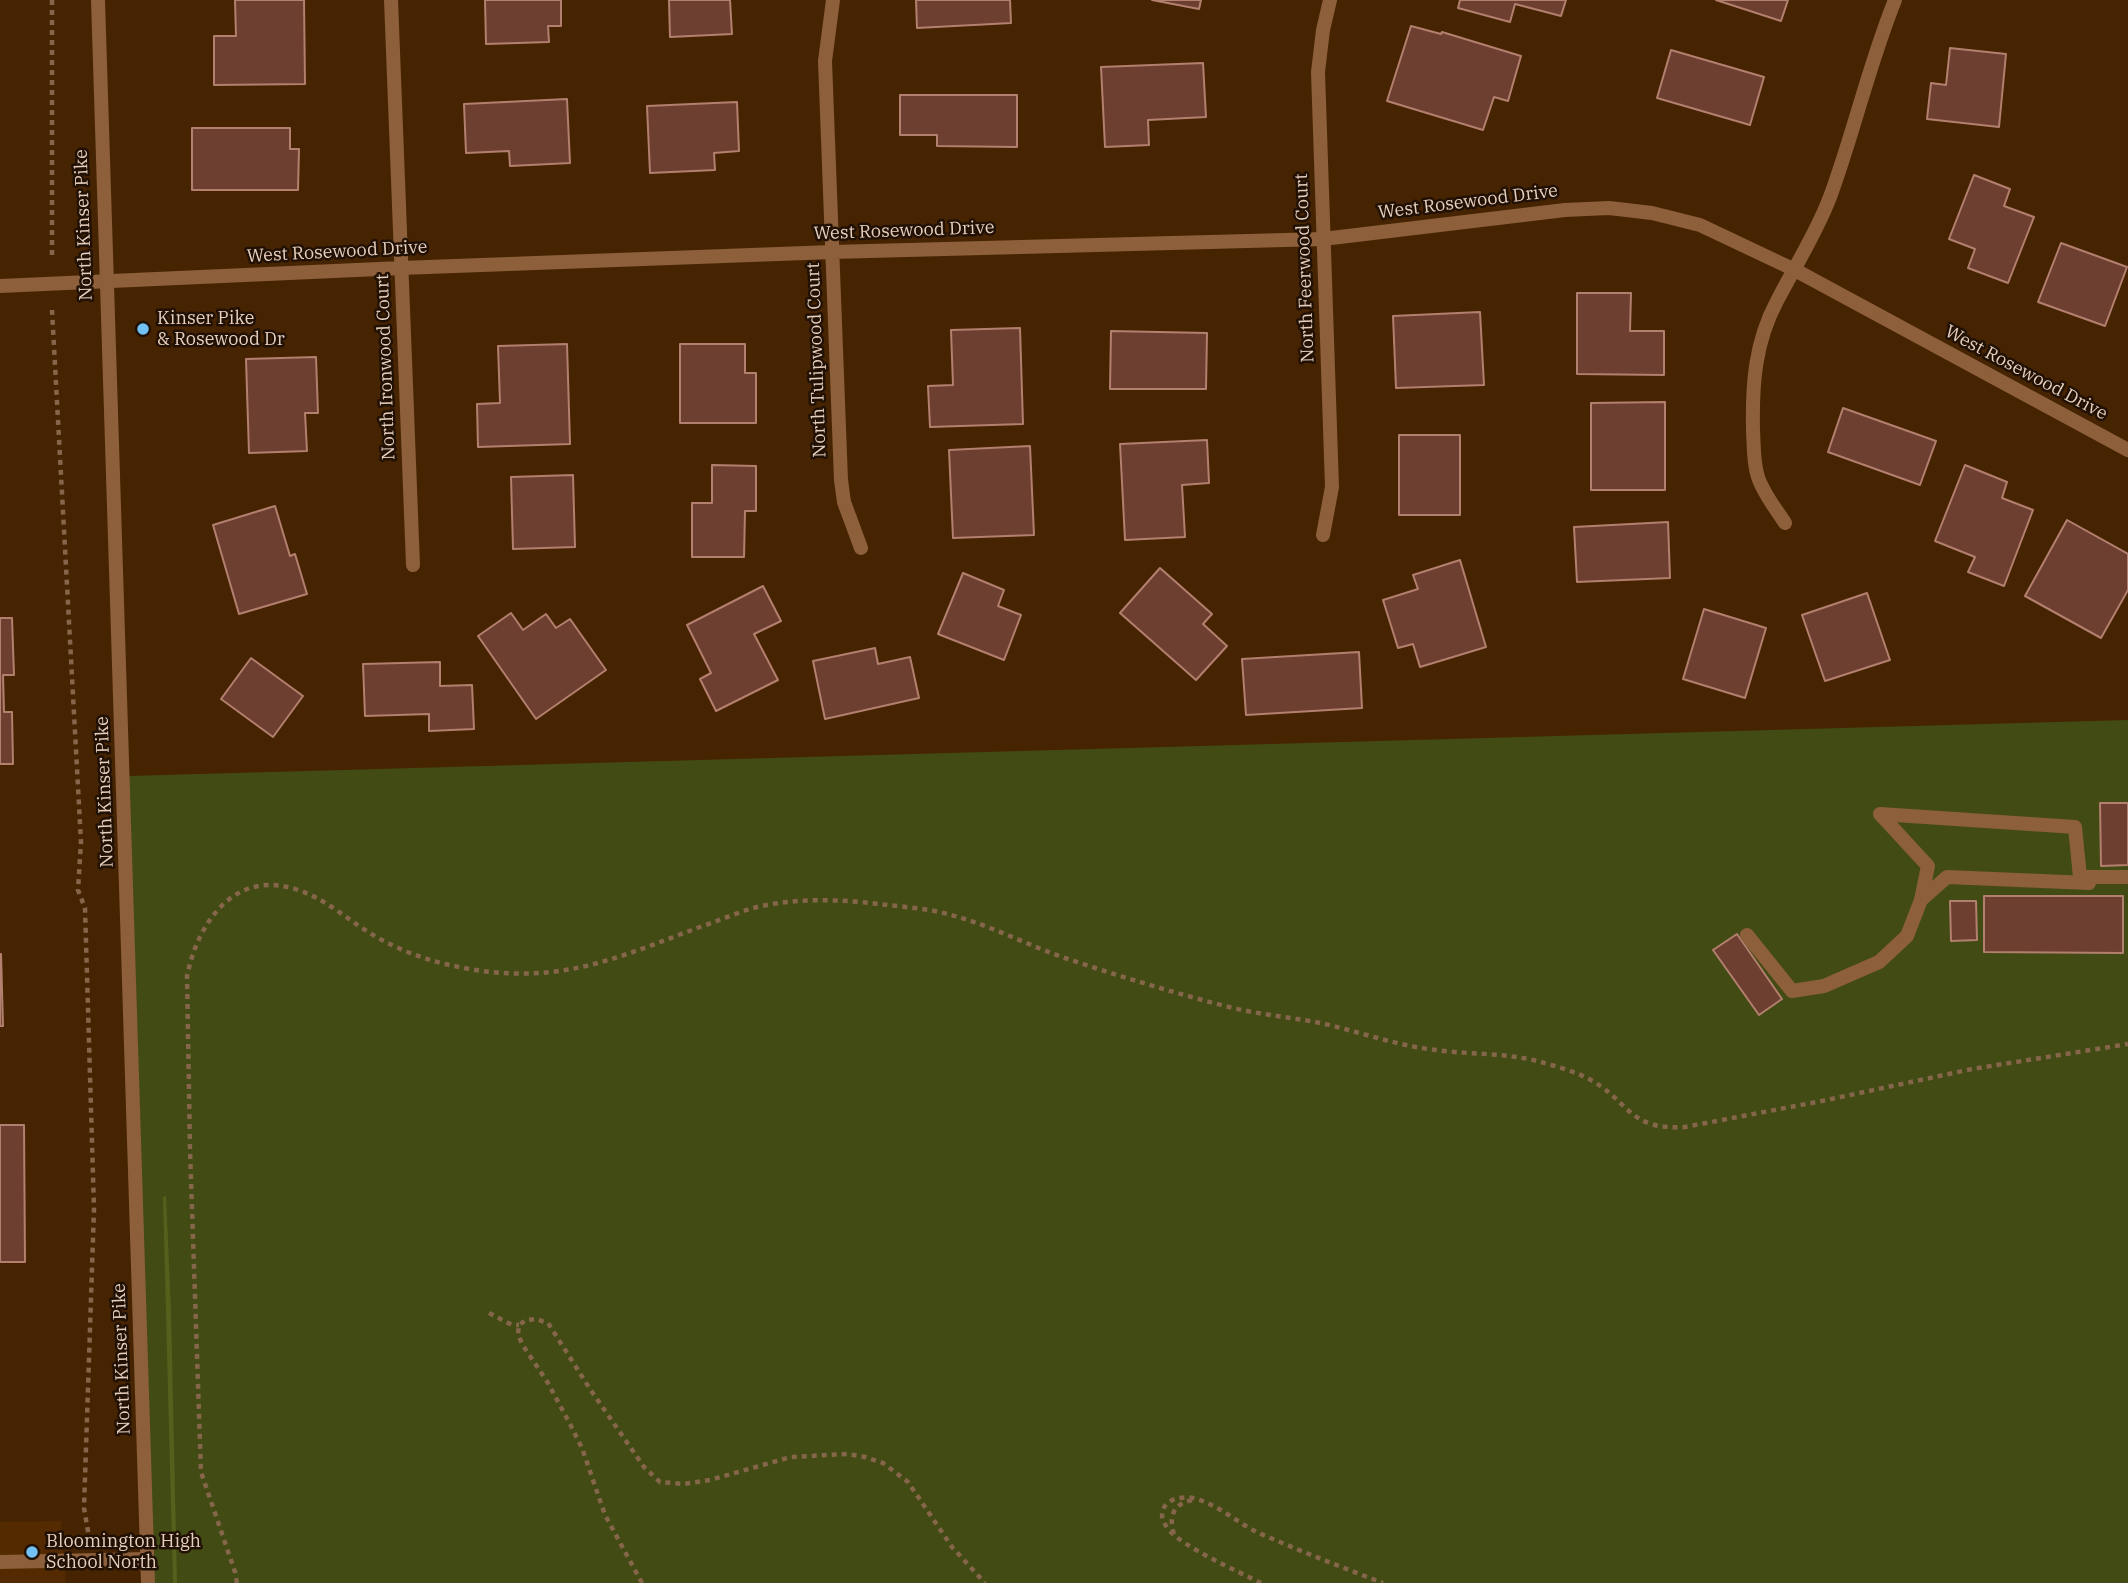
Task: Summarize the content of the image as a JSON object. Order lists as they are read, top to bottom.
{
  "streets": {
    "street": [
      "West Rosewood Drive",
      "North Kinser Pike",
      "North Feerwood Court",
      "North Tulipwood Court",
      "North Ironwood Court"
    ]
  },
  "crossings": [
    ["West Rosewood Drive", "North Kinser Pike"],
    ["West Rosewood Drive", "North Feerwood Court"],
    ["West Rosewood Drive", "North Tulipwood Court"],
    ["West Rosewood Drive", "North Ironwood Court"]
  ],
  "places": ["Kinser Pike & Rosewood Dr", "Bloomington High School North"]
}
